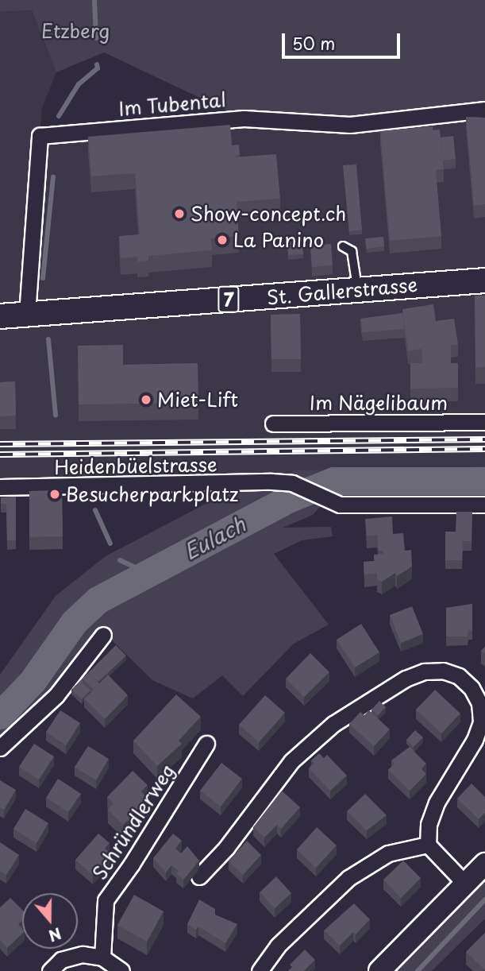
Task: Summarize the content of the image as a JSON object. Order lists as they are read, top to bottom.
{
  "streets": {
    "main road": ["St. Gallerstrasse", "7"],
    "street": [
      "Im Tubental",
      "Im Nägelibaum",
      "Heidenbüelstrasse",
      "Schründlerweg"
    ]
  },
  "crossings": [
    ["Im Tubental", "St. Gallerstrasse"]
  ],
  "water": ["Eulach"],
  "parks": ["Etzberg"],
  "places": [
    "Show-concept.ch",
    "La Panino",
    "Miet-Lift",
    "Besucherparkplatz"
  ],
  "scale_bar": "50 m",
  "north": "bottom"
}
